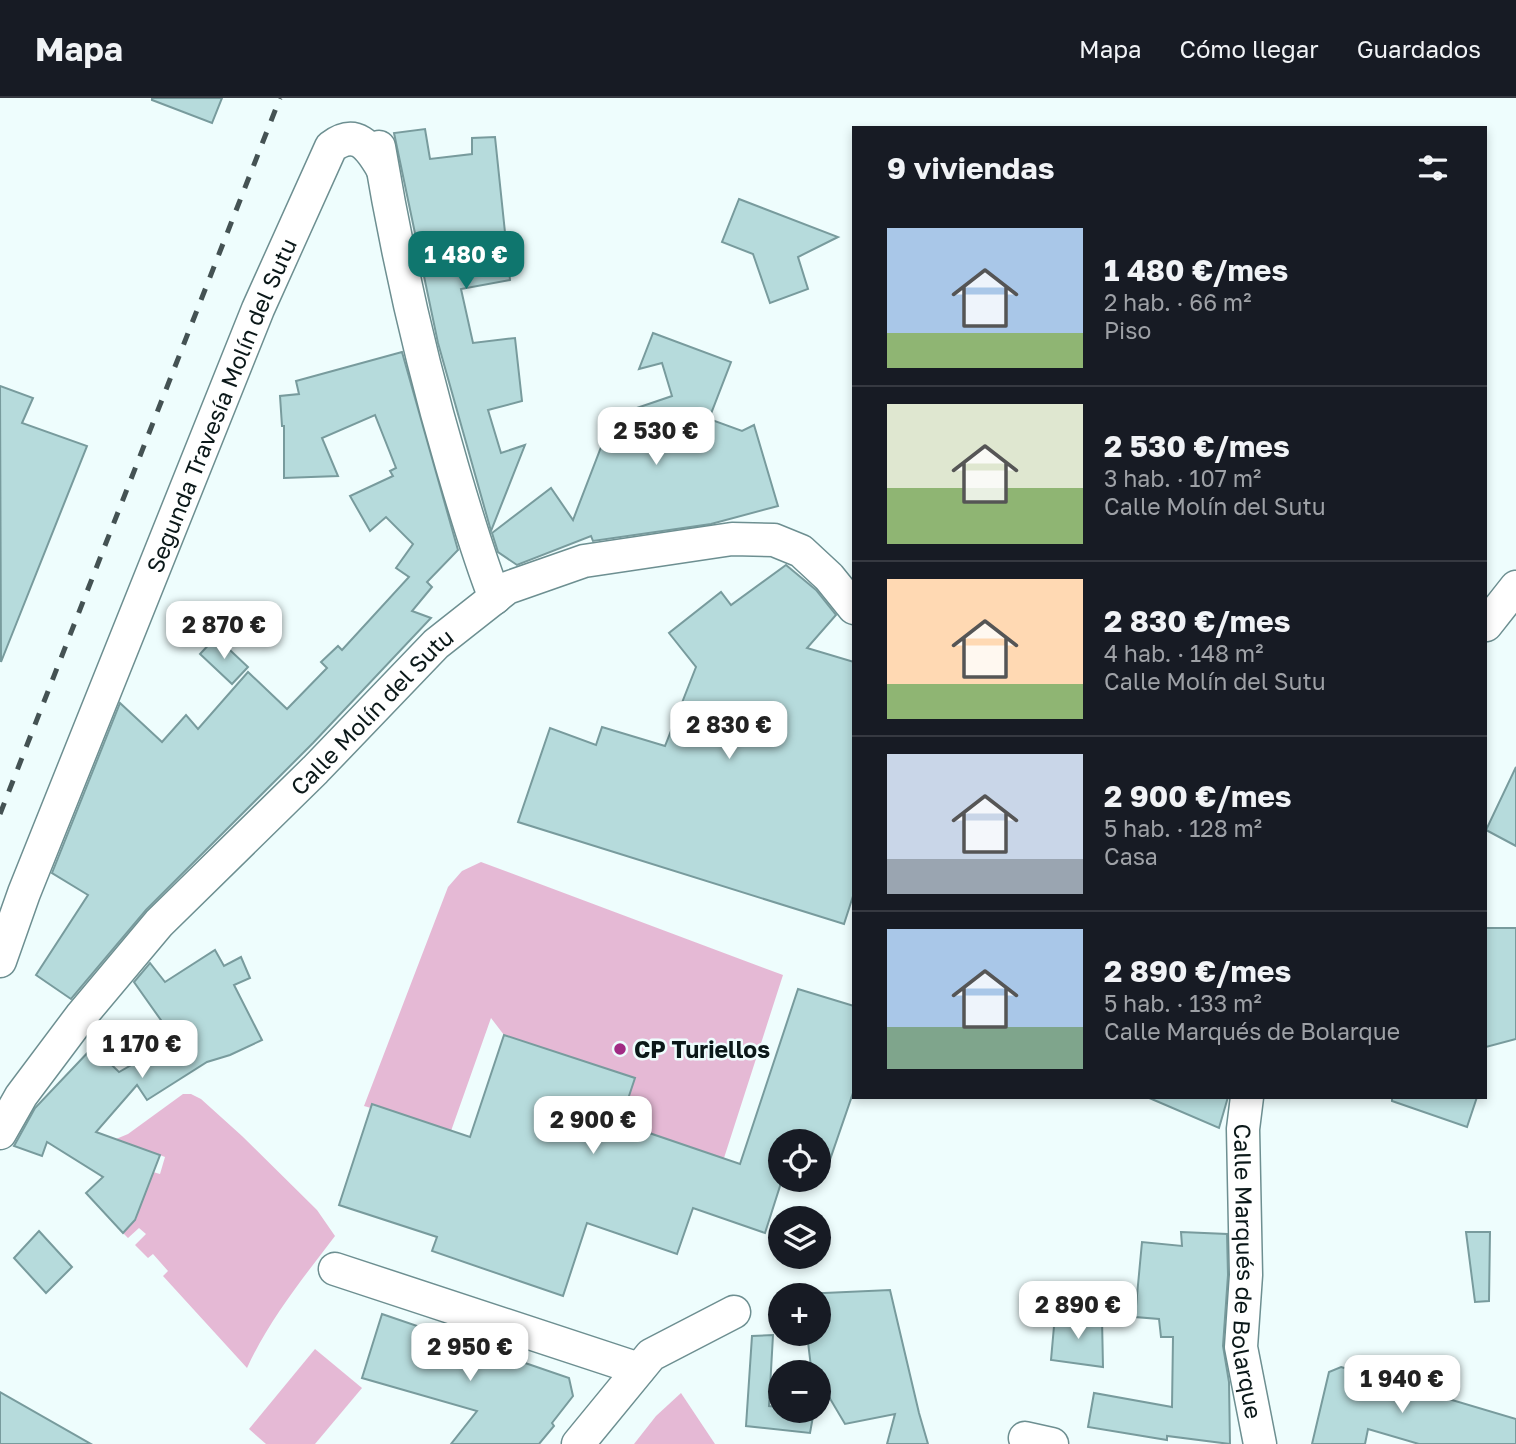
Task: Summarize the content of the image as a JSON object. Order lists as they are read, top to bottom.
{
  "streets": {
    "street": ["Segunda Travesía Molín del Sutu", "Calle Molín del Sutu", "Calle Marqués de Bolarque"]
  },
  "crossings": [
    ["Segunda Travesía Molín del Sutu", "Calle Molín del Sutu"]
  ],
  "places": ["CP Turiellos"],
  "page": {
    "header": "Mapa",
    "nav": ["Mapa", "Cómo llegar", "Guardados"],
    "heading": "9 viviendas",
    "list": [
      {
        "name": "1 480 €/mes",
        "note": "2 hab. · 66 m² · Piso"
      },
      {
        "name": "2 530 €/mes",
        "note": "3 hab. · 107 m² · Calle Molín del Sutu"
      },
      {
        "name": "2 830 €/mes",
        "note": "4 hab. · 148 m² · Calle Molín del Sutu"
      },
      {
        "name": "2 900 €/mes",
        "note": "5 hab. · 128 m² · Casa"
      },
      {
        "name": "2 890 €/mes",
        "note": "5 hab. · 133 m² · Calle Marqués de Bolarque"
      }
    ],
    "price": [
      "1 480 €",
      "2 530 €",
      "2 870 €",
      "2 830 €",
      "1 170 €",
      "2 900 €",
      "2 890 €",
      "2 950 €",
      "1 940 €"
    ],
    "map_buttons": ["+", "−"]
  }
}
